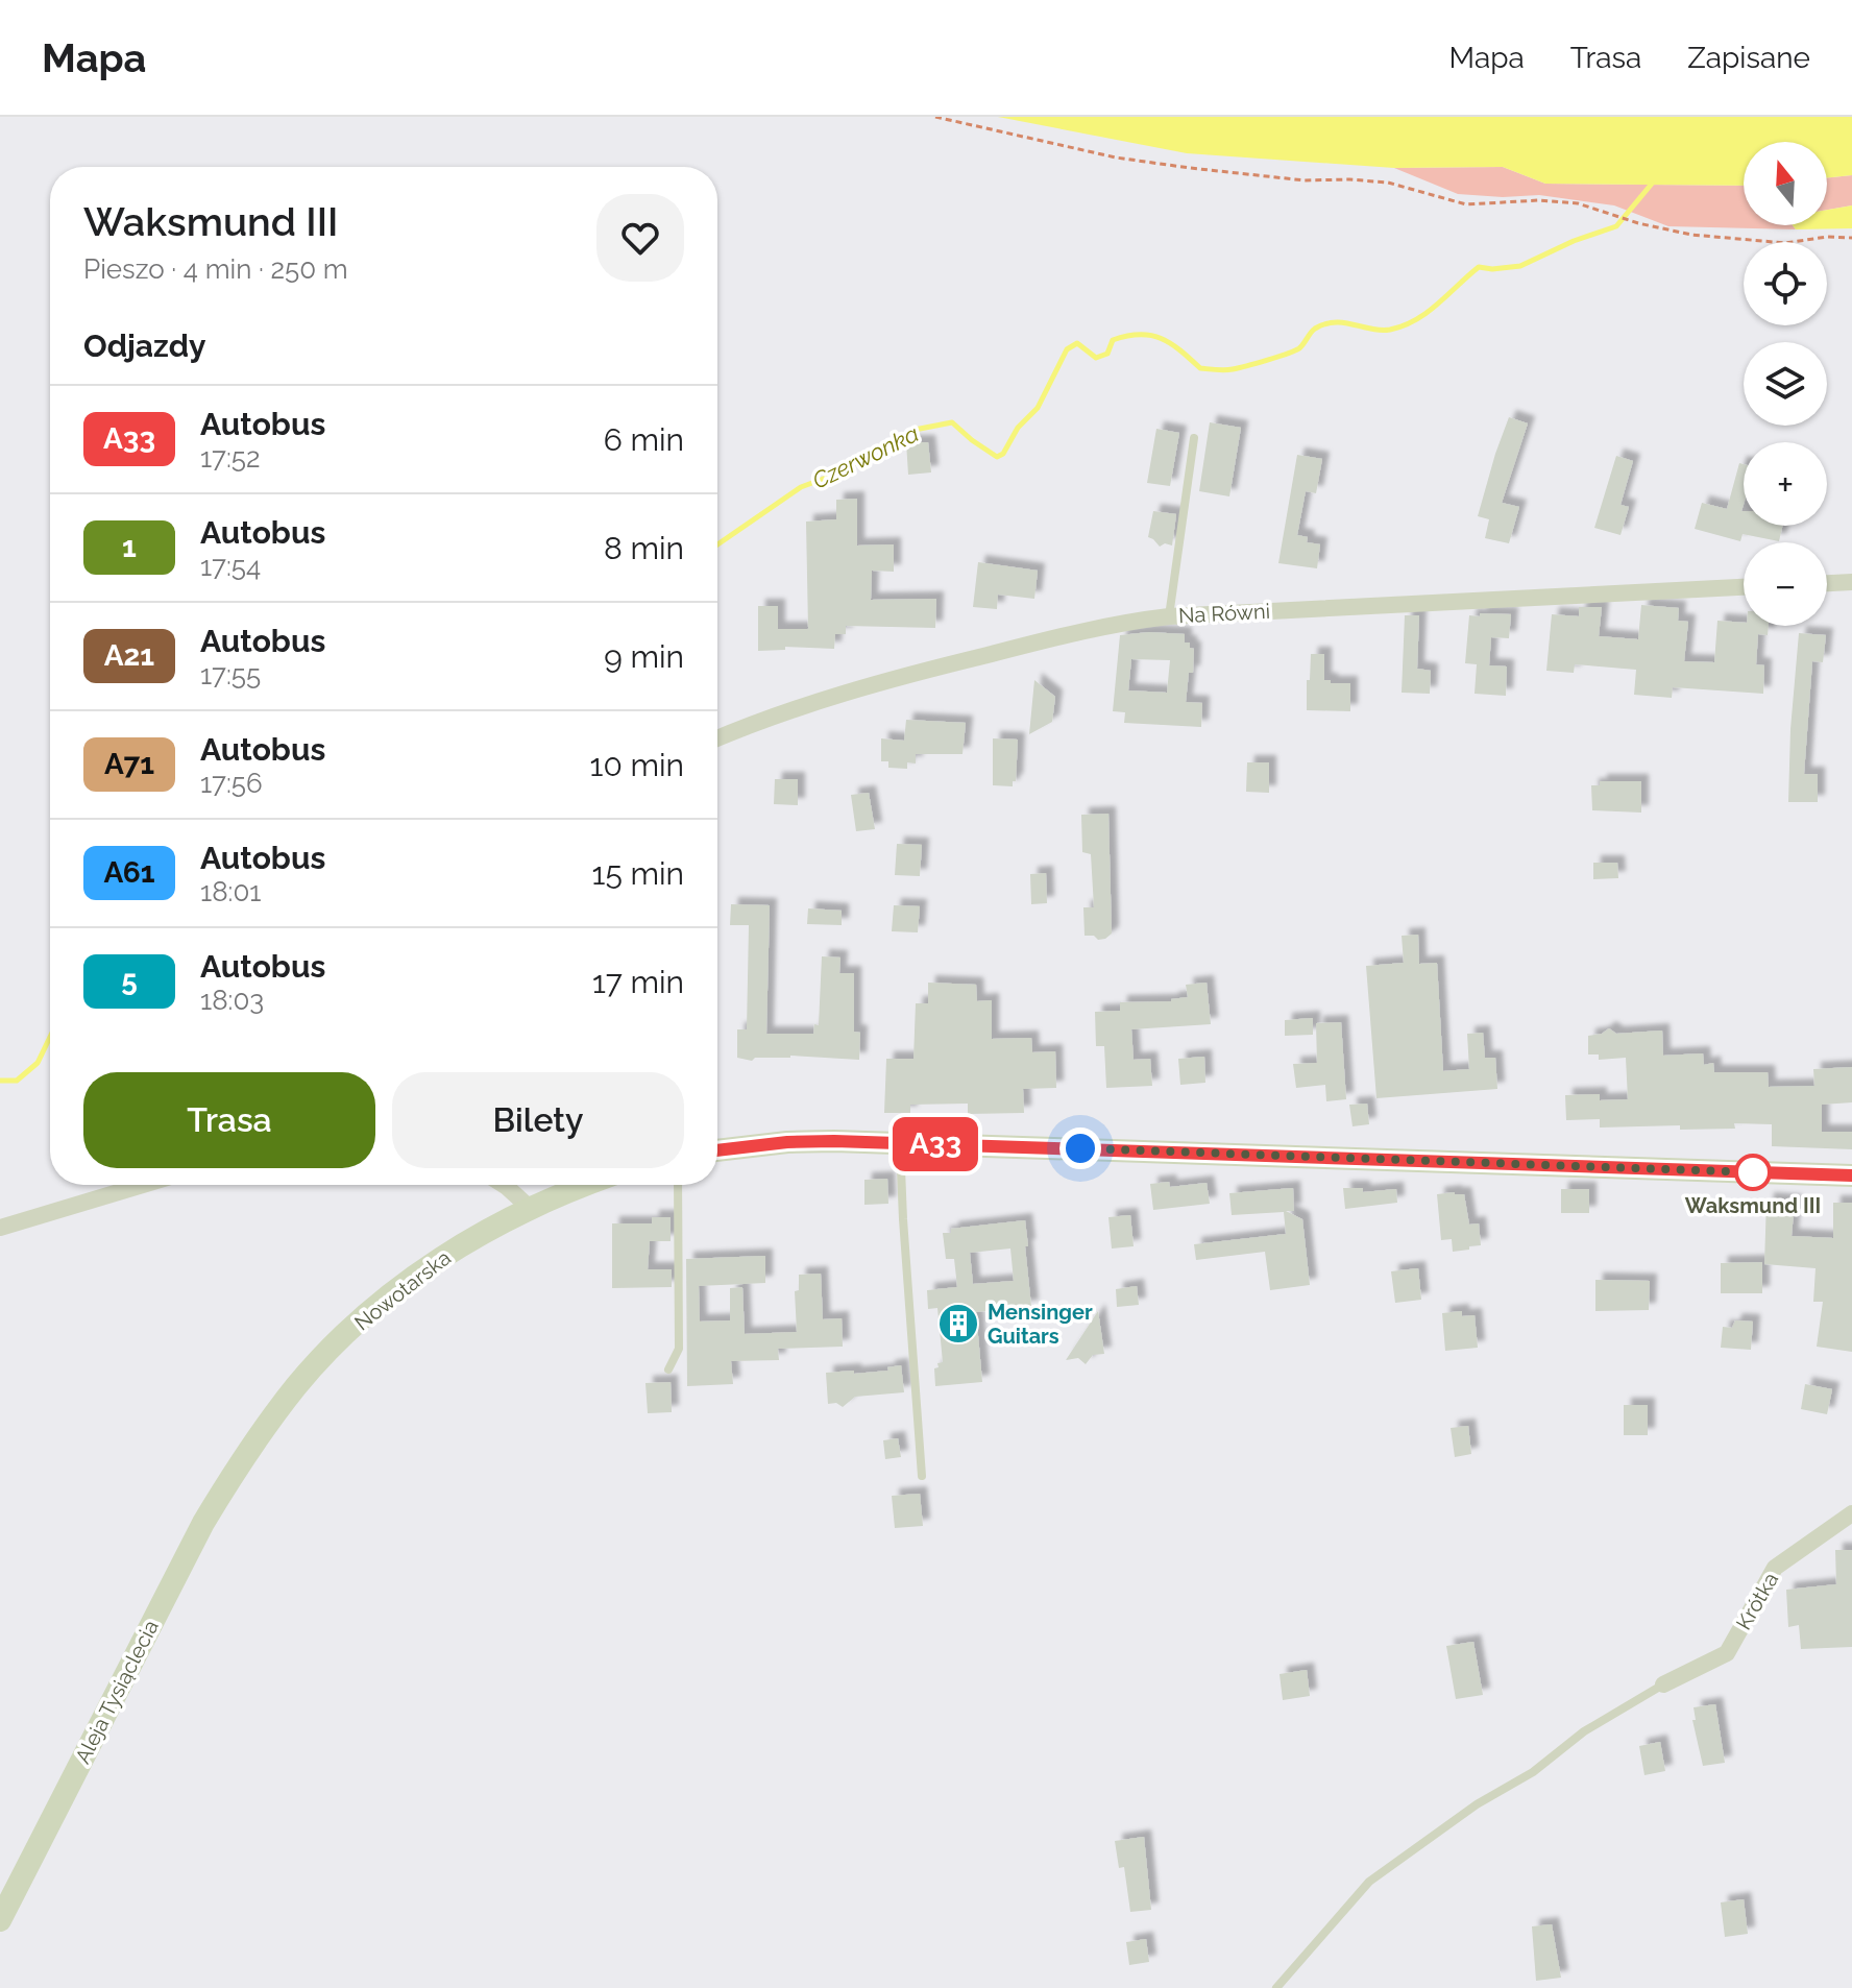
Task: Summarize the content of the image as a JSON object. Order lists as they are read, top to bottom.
{
  "streets": {
    "street": [
      "Na Równi",
      "Nowotarska",
      "Krótka",
      "Aleja Tysiąclecia"
    ]
  },
  "crossings": [
    ["Nowotarska", "Aleja Tysiąclecia"]
  ],
  "water": ["Czerwonka"],
  "places": {
    "other": ["Waksmund III"],
    "building": ["Mensinger Guitars"]
  },
  "lines": ["bus line A33"],
  "north": "top",
  "page": {
    "header": "Mapa",
    "nav": ["Mapa", "Trasa", "Zapisane"],
    "on_map": "A33",
    "map_buttons": ["+", "−"],
    "heading": [
      ["Waksmund III", "Pieszo · 4 min · 250 m"],
      "Odjazdy"
    ],
    "list": [
      {
        "mark": "A33",
        "name": "Autobus",
        "note": "17:52",
        "value": "6 min"
      },
      {
        "mark": "1",
        "name": "Autobus",
        "note": "17:54",
        "value": "8 min"
      },
      {
        "mark": "A21",
        "name": "Autobus",
        "note": "17:55",
        "value": "9 min"
      },
      {
        "mark": "A71",
        "name": "Autobus",
        "note": "17:56",
        "value": "10 min"
      },
      {
        "mark": "A61",
        "name": "Autobus",
        "note": "18:01",
        "value": "15 min"
      },
      {
        "mark": "5",
        "name": "Autobus",
        "note": "18:03",
        "value": "17 min"
      }
    ],
    "buttons": ["Trasa", "Bilety"]
  }
}
